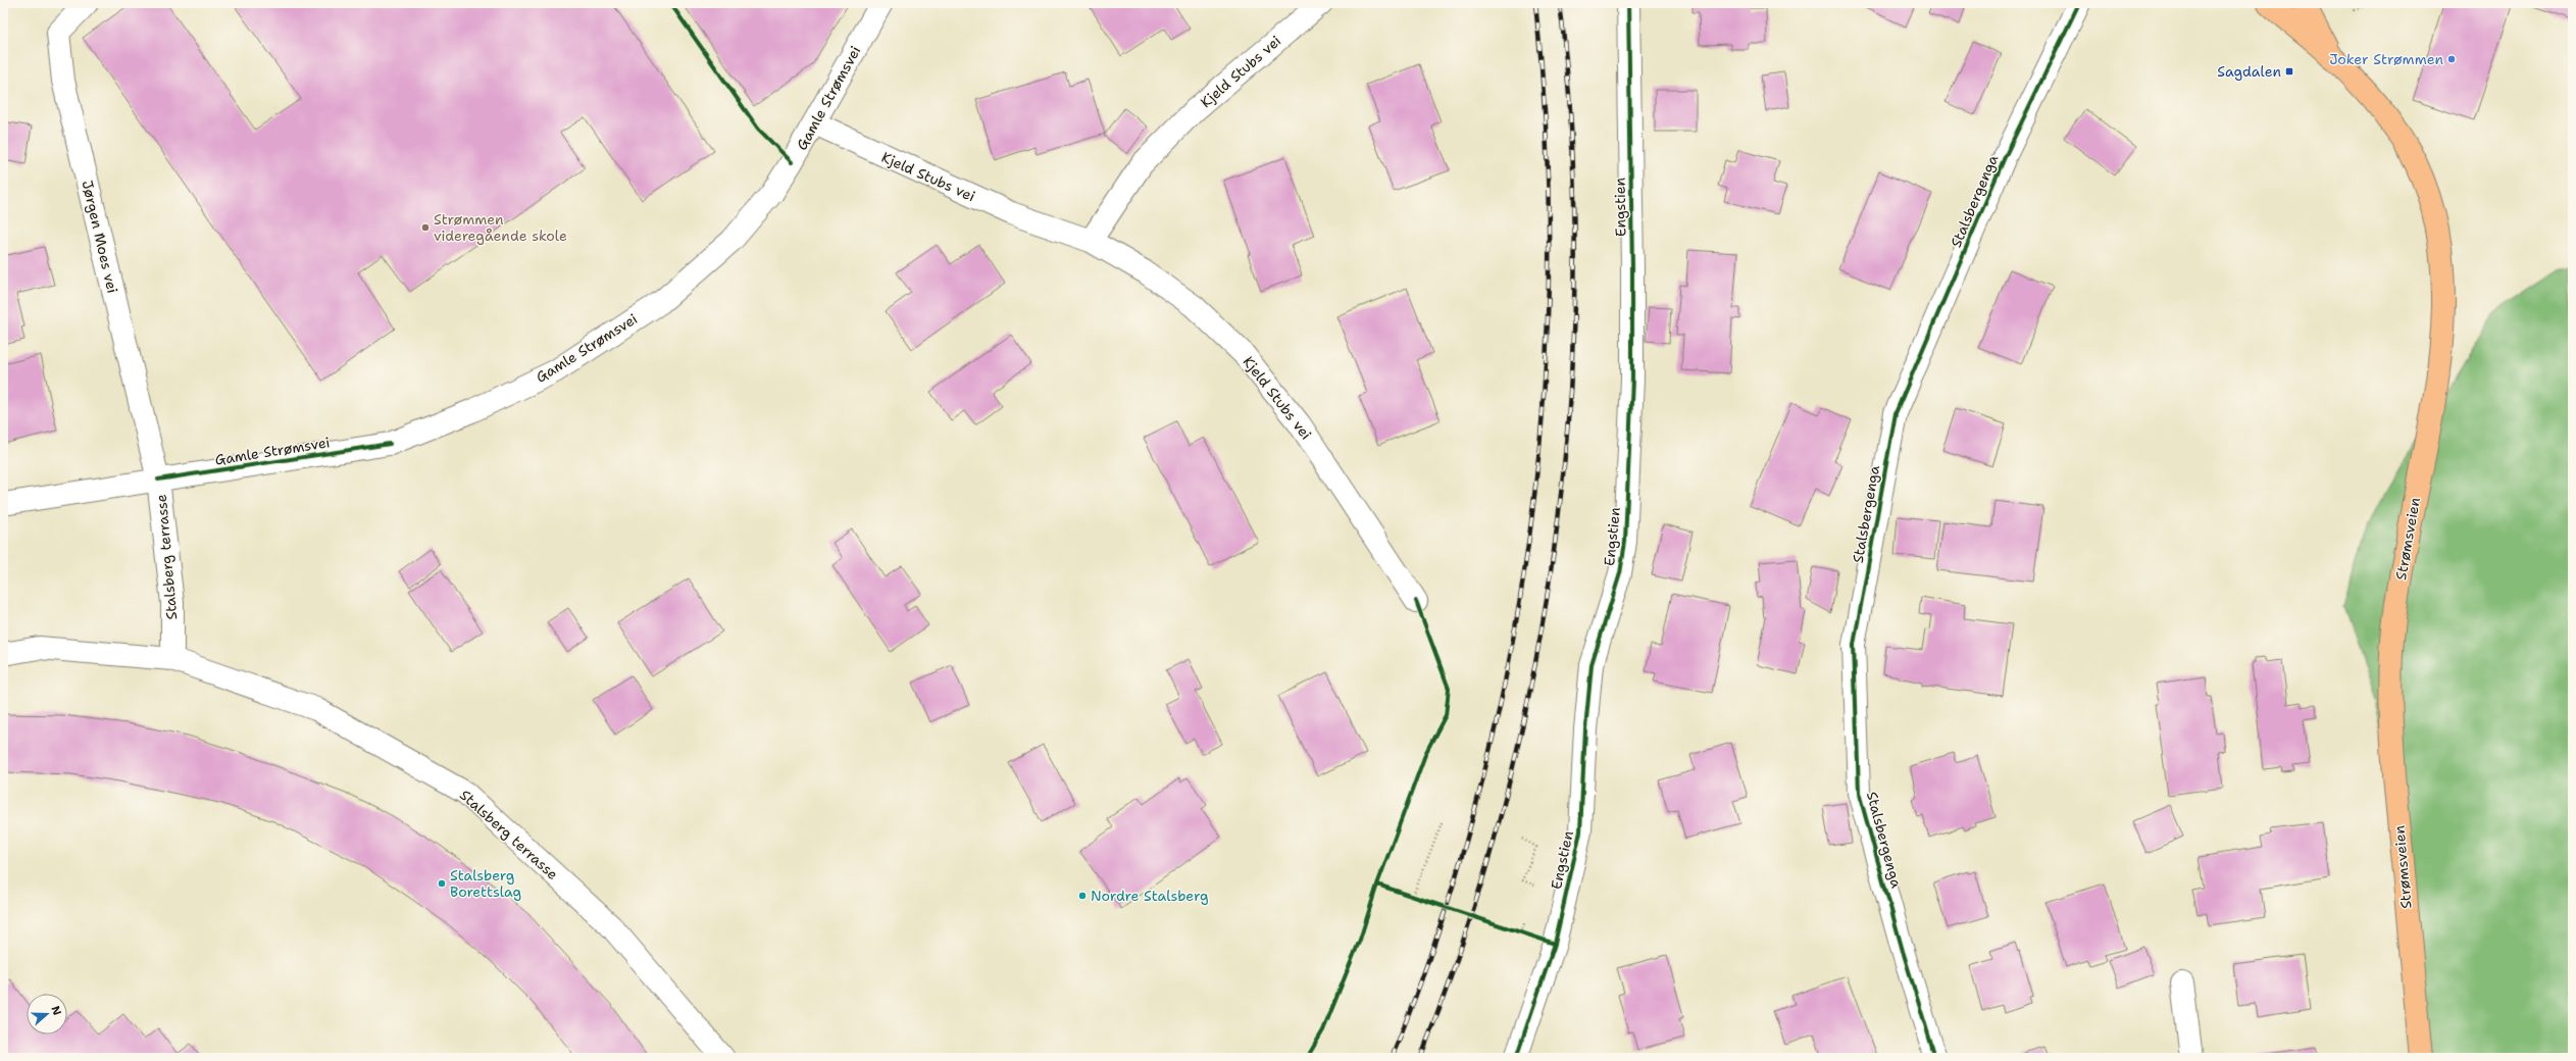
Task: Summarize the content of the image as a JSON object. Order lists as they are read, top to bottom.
{
  "streets": {
    "main road": ["Strømsveien"],
    "street": [
      "Kjeld Stubs vei",
      "Gamle Strømsvei",
      "Stalsbergenga",
      "Engstien",
      "Jørgen Moes vei",
      "Stalsberg terrasse"
    ]
  },
  "crossings": [
    ["Kjeld Stubs vei", "Gamle Strømsvei"],
    ["Gamle Strømsvei", "Jørgen Moes vei"],
    ["Gamle Strømsvei", "Stalsberg terrasse"],
    ["Jørgen Moes vei", "Stalsberg terrasse"]
  ],
  "places": {
    "other": [
      "Joker Strømmen",
      "Strømmen videregående skole",
      "Stalsberg Borettslag",
      "Nordre Stalsberg"
    ],
    "transit": ["Sagdalen"]
  },
  "north": "right"
}
